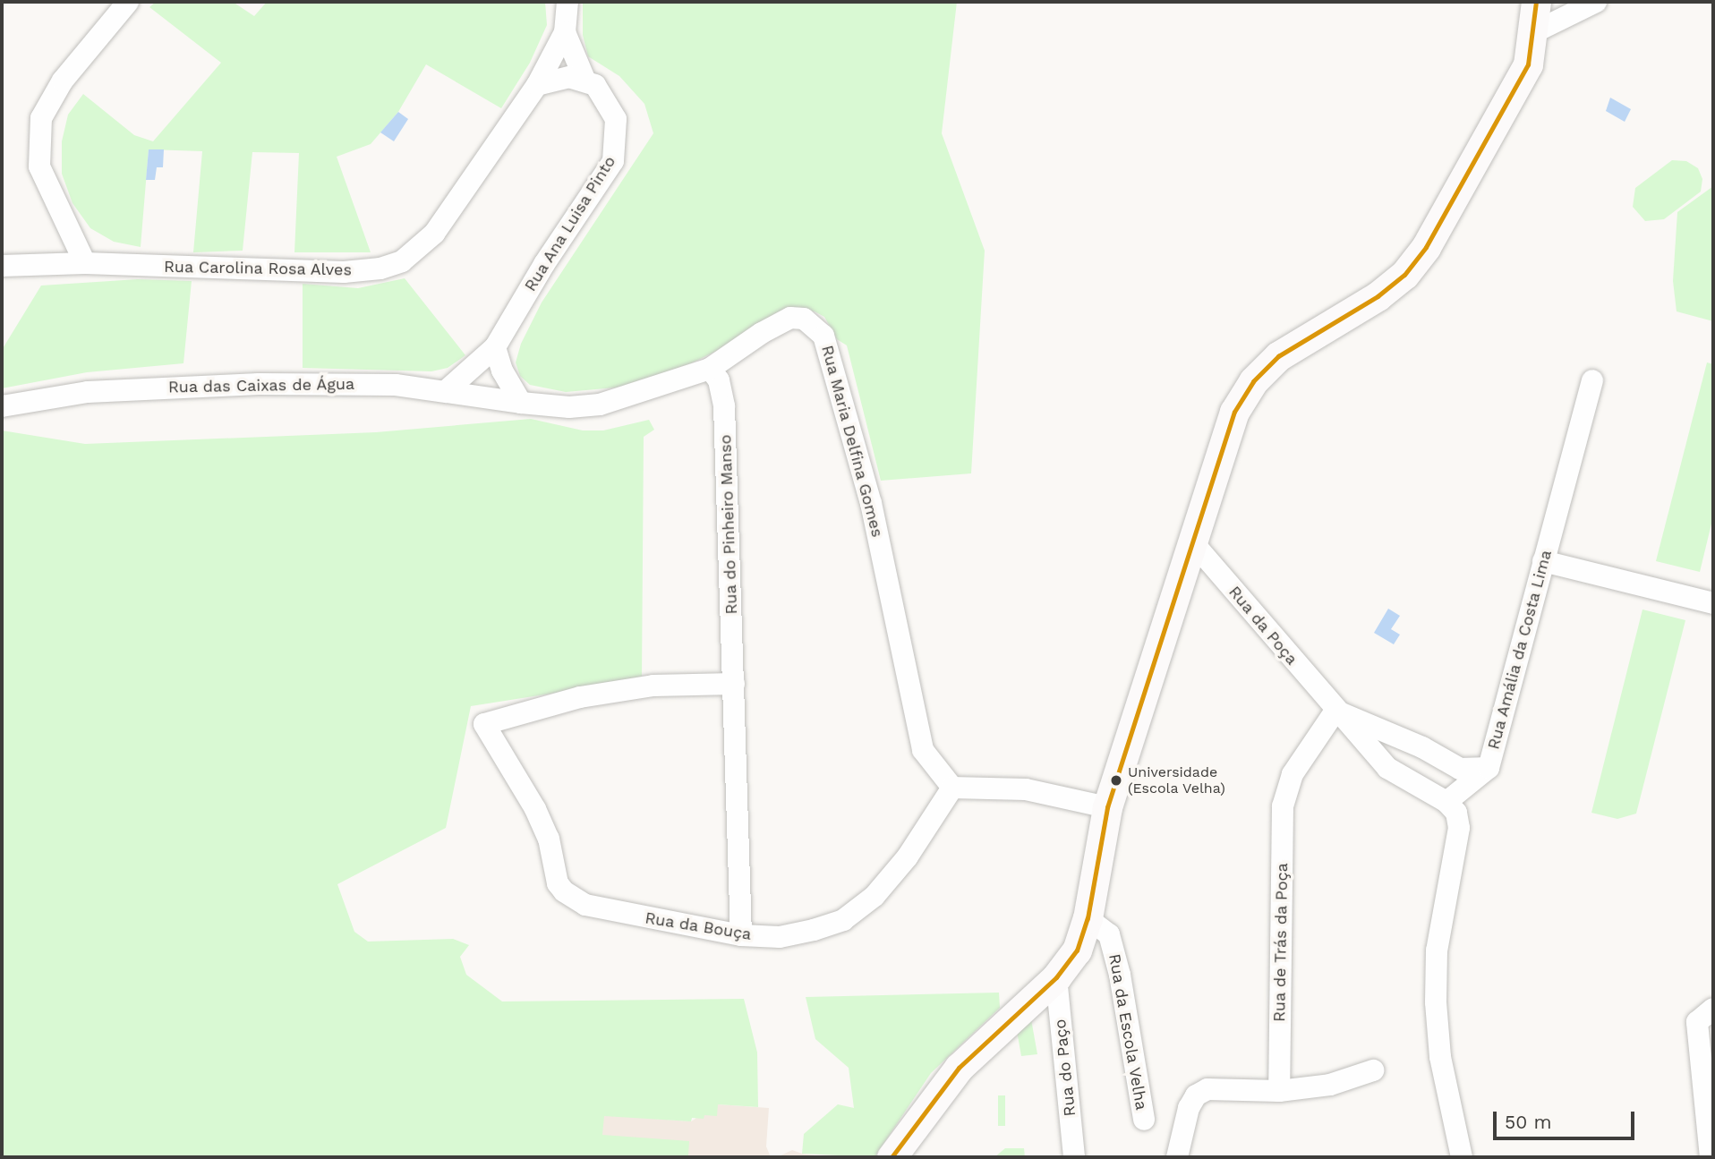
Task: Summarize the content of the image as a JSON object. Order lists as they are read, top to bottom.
{
  "streets": {
    "street": [
      "Rua Ana Luisa Pinto",
      "Rua Carolina Rosa Alves",
      "Rua das Caixas de Água",
      "Rua Maria Delfina Gomes",
      "Rua do Pinheiro Manso",
      "Rua da Poça",
      "Rua Amália da Costa Lima",
      "Rua da Bouça",
      "Rua de Trás da Poça",
      "Rua da Escola Velha",
      "Rua do Paço"
    ]
  },
  "crossings": [
    ["Rua Ana Luisa Pinto", "Rua das Caixas de Água"],
    ["Rua das Caixas de Água", "Rua Maria Delfina Gomes"],
    ["Rua Maria Delfina Gomes", "Rua do Pinheiro Manso"],
    ["Rua Maria Delfina Gomes", "Rua da Bouça"],
    ["Rua do Pinheiro Manso", "Rua da Bouça"],
    ["Rua da Poça", "Rua Amália da Costa Lima"],
    ["Rua da Poça", "Rua de Trás da Poça"]
  ],
  "places": ["Universidade (Escola Velha)"],
  "scale_bar": "50 m"
}
